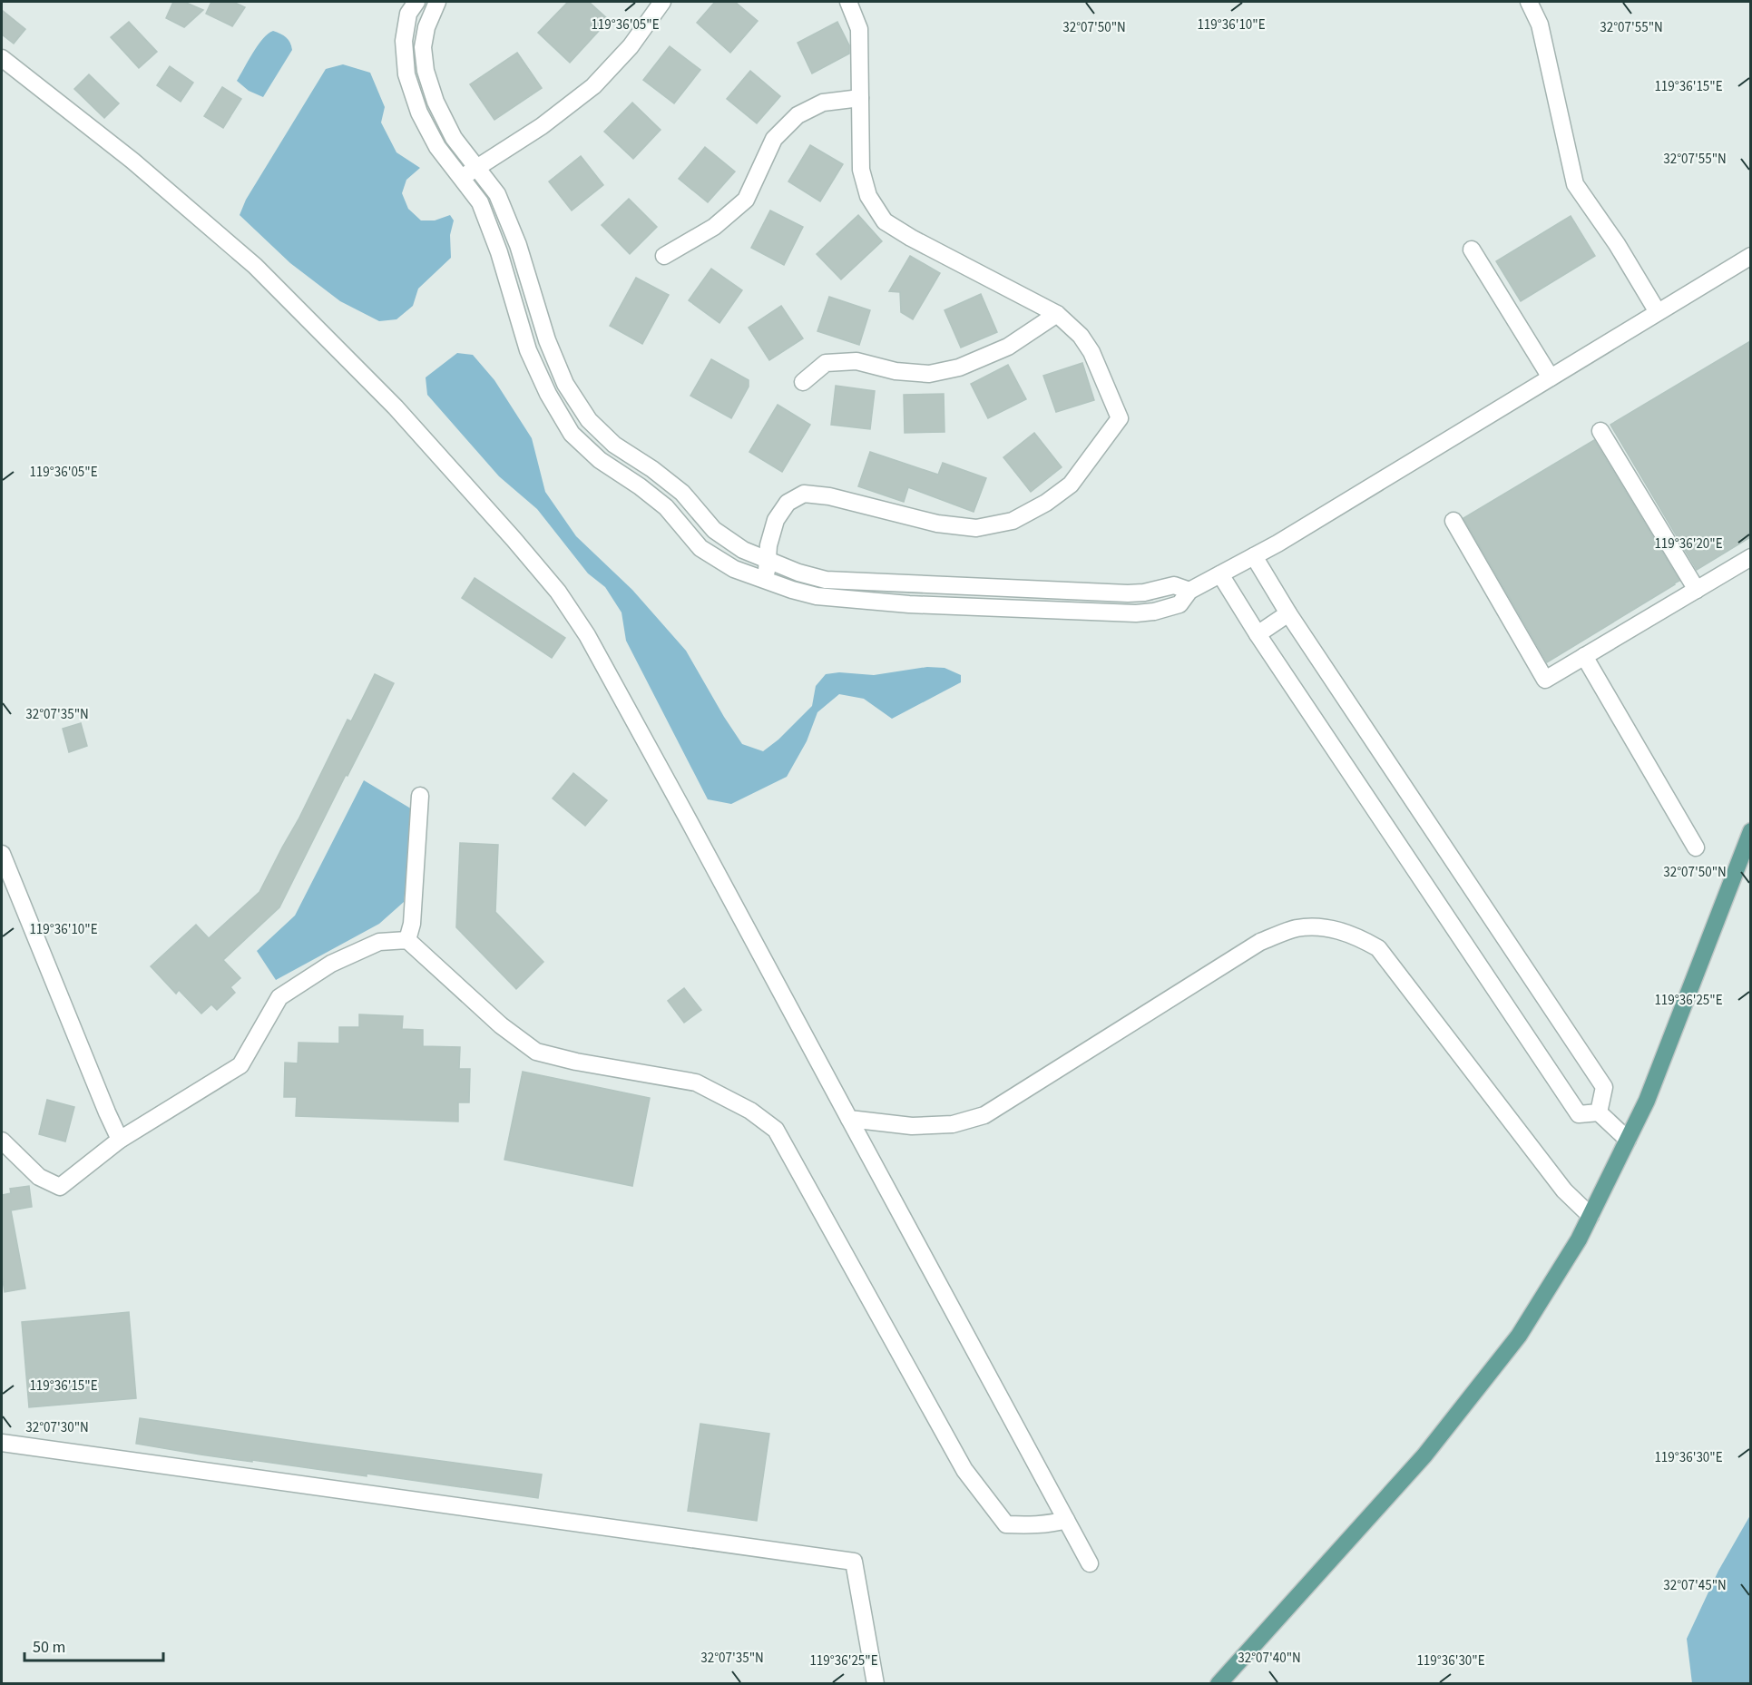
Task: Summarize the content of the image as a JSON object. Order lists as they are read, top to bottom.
{
  "scale_bar": "50 m",
  "coordinates": [
    "119°36'05\"E",
    "119°36'10\"E",
    "32°07'50\"N",
    "32°07'55\"N",
    "119°36'15\"E",
    "119°36'20\"E",
    "32°07'35\"N",
    "119°36'25\"E",
    "32°07'30\"N",
    "119°36'30\"E",
    "32°07'45\"N",
    "32°07'40\"N"
  ]
}
